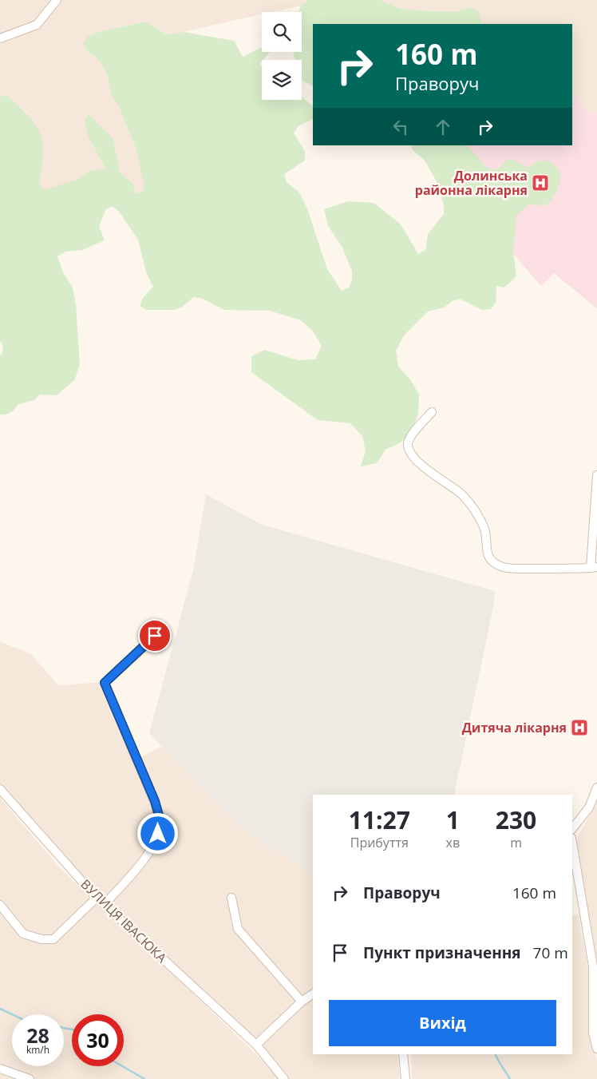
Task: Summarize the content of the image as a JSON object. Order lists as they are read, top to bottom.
{
  "streets": {
    "street": ["ВУЛИЦЯ ІВАСЮКА"]
  },
  "places": {
    "hospital": ["Долинська районна лікарня", "Дитяча лікарня"]
  },
  "page": {
    "turn": ["160 m", "Праворуч"],
    "eta": [
      "11:27",
      "Прибуття",
      "1",
      "хв",
      "230",
      "m"
    ],
    "list": [
      {
        "name": "Праворуч",
        "value": "160 m"
      },
      {
        "name": "Пункт призначення",
        "value": "70 m"
      }
    ],
    "buttons": "Вихід",
    "speed": "28 km/h",
    "limit": "30"
  }
}
